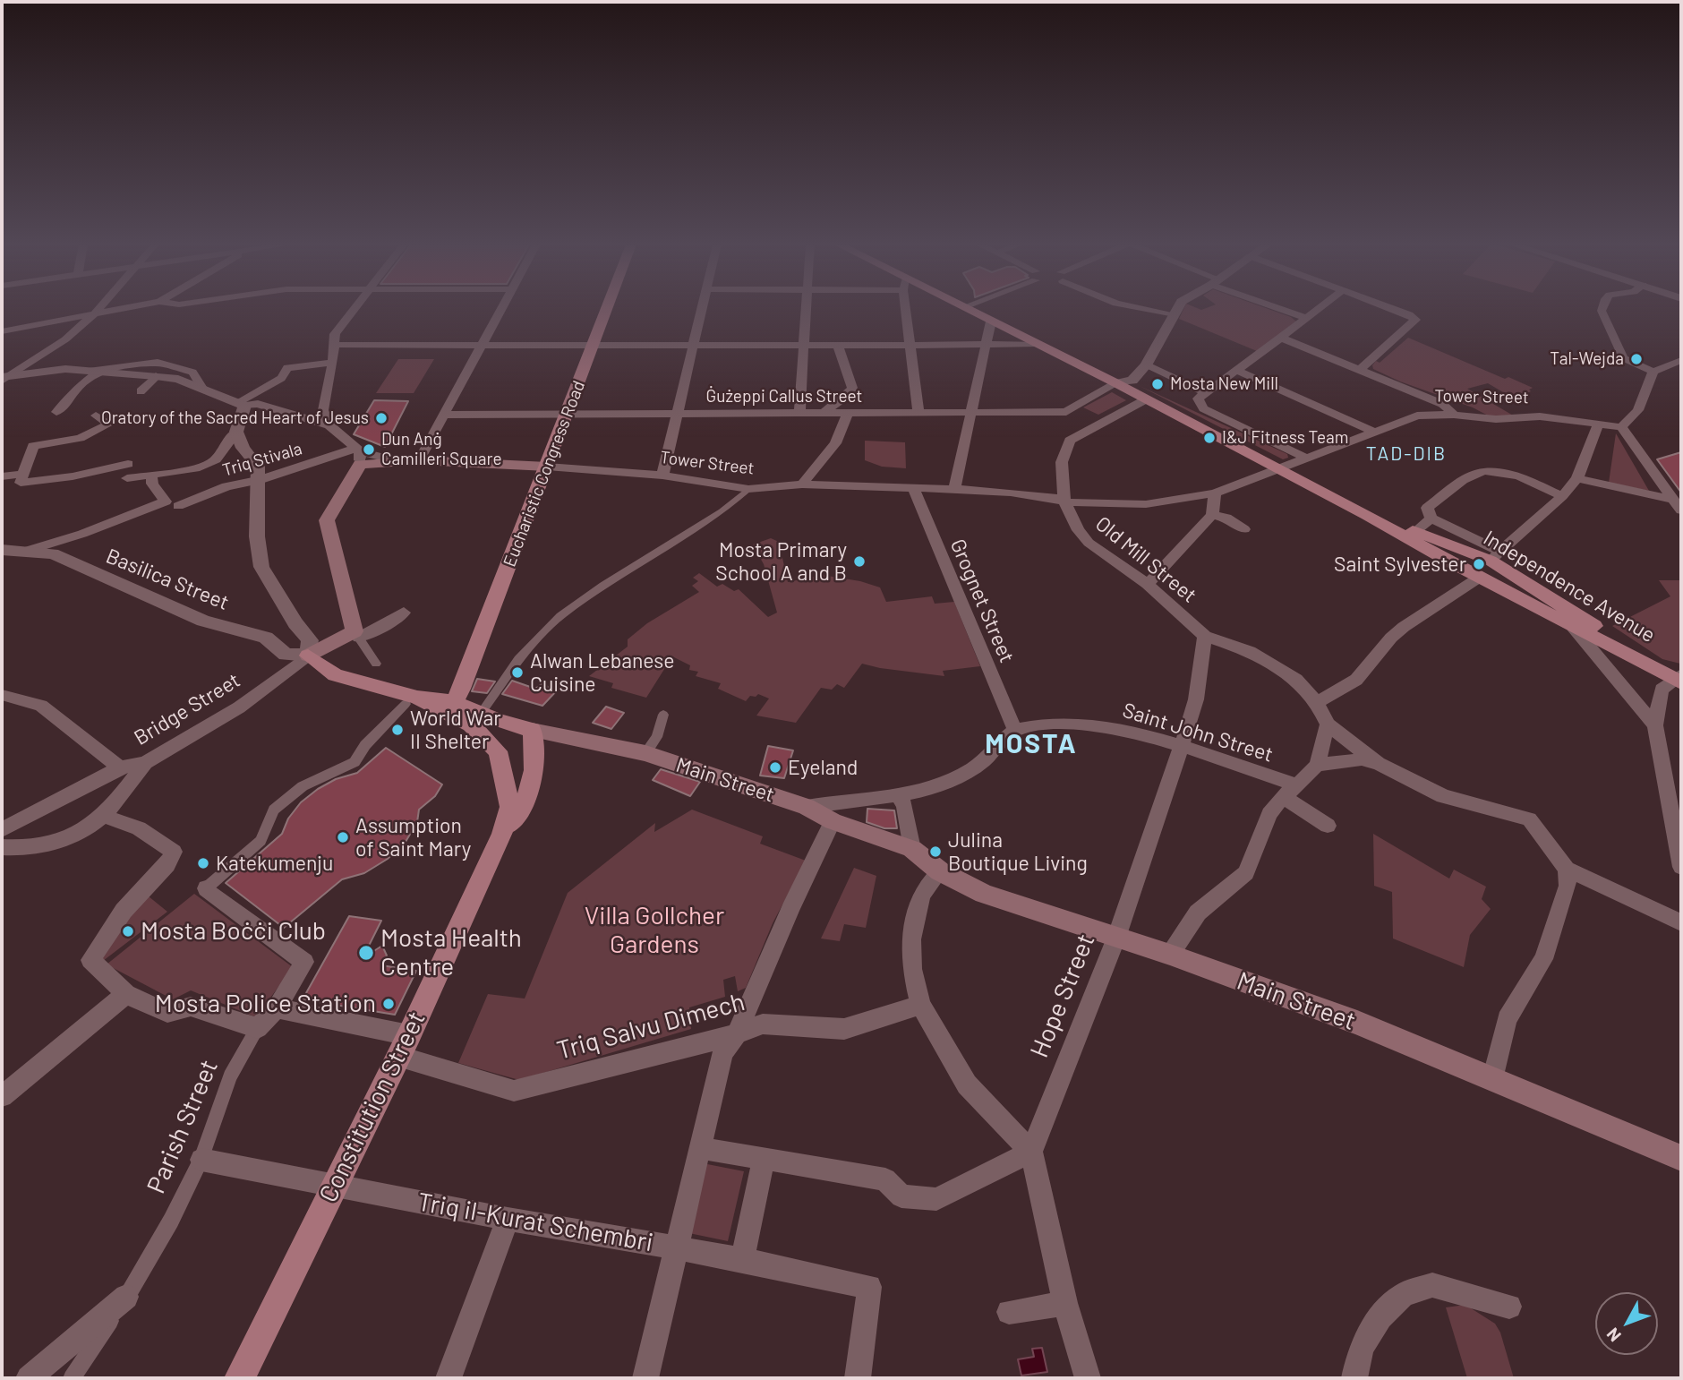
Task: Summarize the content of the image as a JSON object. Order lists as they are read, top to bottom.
{
  "streets": {
    "main road": [
      "Tower Street",
      "Eucharistic Congress Road",
      "Basilica Street",
      "Independence Avenue",
      "Bridge Street",
      "Main Street",
      "Constitution Street"
    ],
    "street": [
      "Ġużeppi Callus Street",
      "Triq Stivala",
      "Old Mill Street",
      "Grognet Street",
      "Saint John Street",
      "Hope Street",
      "Triq Salvu Dimech",
      "Parish Street",
      "Triq il-Kurat Schembri"
    ]
  },
  "crossings": [
    ["Ġużeppi Callus Street", "Eucharistic Congress Road"],
    ["Ġużeppi Callus Street", "Old Mill Street"],
    ["Ġużeppi Callus Street", "Independence Avenue"],
    ["Tower Street", "Triq Stivala"],
    ["Tower Street", "Eucharistic Congress Road"],
    ["Tower Street", "Old Mill Street"],
    ["Tower Street", "Independence Avenue"],
    ["Tower Street", "Grognet Street"],
    ["Old Mill Street", "Independence Avenue"],
    ["Old Mill Street", "Hope Street"],
    ["Basilica Street", "Bridge Street"],
    ["Grognet Street", "Saint John Street"],
    ["Saint John Street", "Hope Street"],
    ["Main Street", "Hope Street"],
    ["Triq Salvu Dimech", "Constitution Street"],
    ["Triq Salvu Dimech", "Parish Street"],
    ["Constitution Street", "Triq il-Kurat Schembri"],
    ["Parish Street", "Triq il-Kurat Schembri"]
  ],
  "districts": ["TAD-DIB", "MOSTA"],
  "parks": ["Villa Gollcher Gardens"],
  "places": [
    "Tal-Wejda",
    "Mosta New Mill",
    "Oratory of the Sacred Heart of Jesus",
    "I&J Fitness Team",
    "Dun Anġ Camilleri Square",
    "Mosta Primary School A and B",
    "Saint Sylvester",
    "Alwan Lebanese Cuisine",
    "World War II Shelter",
    "Eyeland",
    "Assumption of Saint Mary",
    "Julina Boutique Living",
    "Katekumenju",
    "Mosta Boċċi Club",
    "Mosta Health Centre",
    "Mosta Police Station"
  ],
  "north": "bottom left"
}
